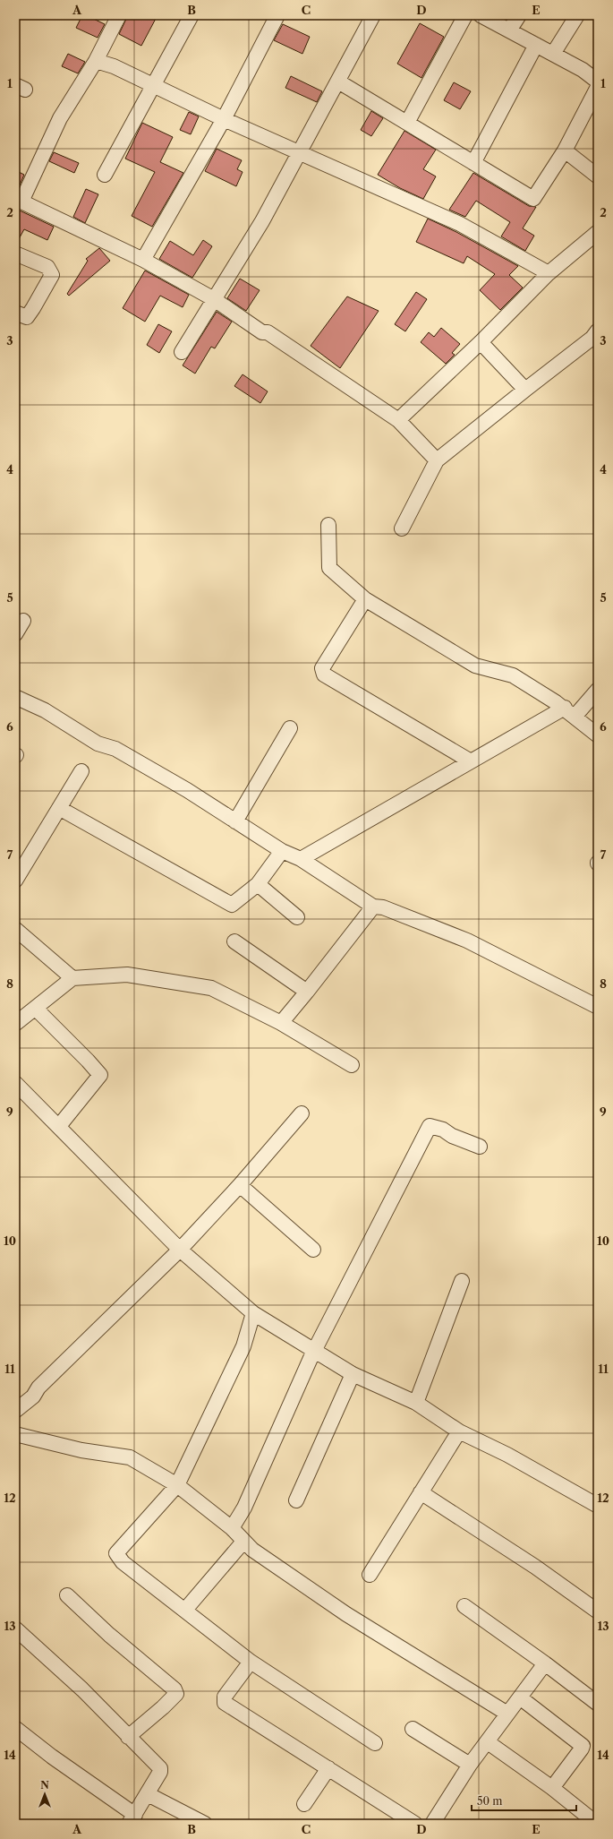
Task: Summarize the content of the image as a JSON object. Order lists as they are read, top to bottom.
{
  "scale_bar": "50 m",
  "north": "top",
  "grid": {
    "columns": [
      "A",
      "B",
      "C",
      "D",
      "E"
    ],
    "rows": [
      "1",
      "2",
      "3",
      "4",
      "5",
      "6",
      "7",
      "8",
      "9",
      "10",
      "11",
      "12",
      "13",
      "14"
    ]
  }
}
